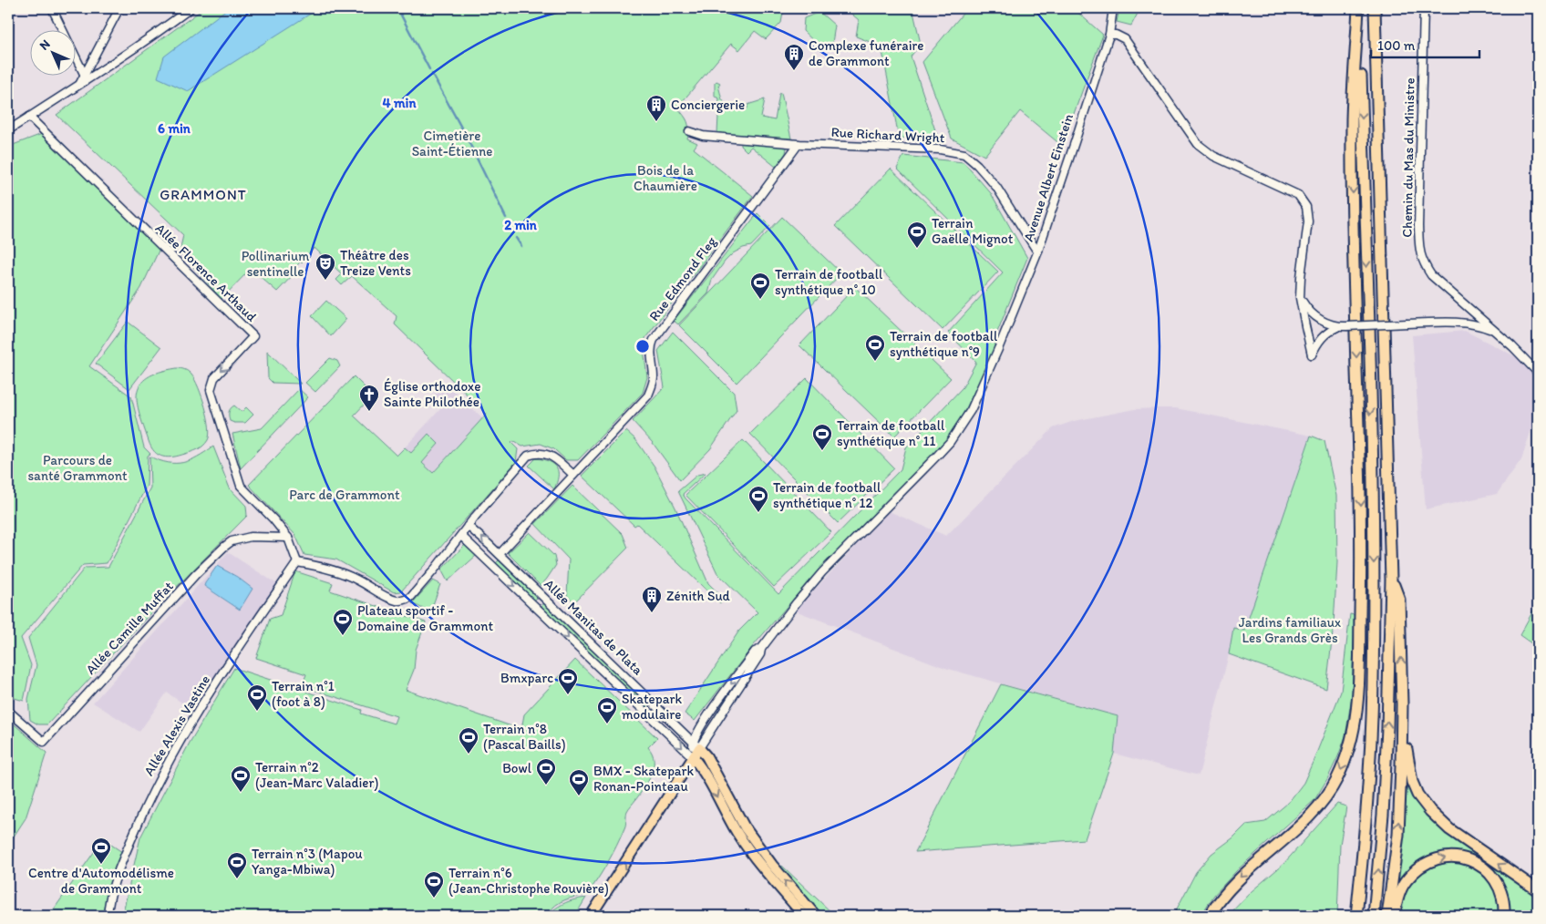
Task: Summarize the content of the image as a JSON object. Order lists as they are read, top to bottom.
{
  "streets": {
    "main road": ["Avenue Albert Einstein"],
    "street": [
      "Rue Richard Wright",
      "Chemin du Mas du Ministre",
      "Allée Florence Arthaud",
      "Rue Edmond Fleg",
      "Allée Manitas de Plata",
      "Allée Camille Muffat",
      "Allée Alexis Vastine"
    ]
  },
  "crossings": [
    ["Rue Richard Wright", "Avenue Albert Einstein"],
    ["Rue Richard Wright", "Rue Edmond Fleg"],
    ["Avenue Albert Einstein", "Allée Manitas de Plata"],
    ["Allée Florence Arthaud", "Allée Camille Muffat"],
    ["Allée Florence Arthaud", "Allée Alexis Vastine"],
    ["Rue Edmond Fleg", "Allée Manitas de Plata"]
  ],
  "one_way": ["Allée Florence Arthaud"],
  "districts": ["GRAMMONT"],
  "parks": [
    "Cimetière Saint-Étienne",
    "Bois de la Chaumière",
    "Pollinarium sentinelle",
    "Parcours de santé Grammont",
    "Parc de Grammont",
    "Jardins familiaux Les Grands Grès"
  ],
  "places": {
    "building": ["Complexe funéraire de Grammont", "Conciergerie", "Zénith Sud"],
    "sports": [
      "Terrain Gaëlle Mignot",
      "Terrain de football synthétique n° 10",
      "Terrain de football synthétique n°9",
      "Terrain de football synthétique n° 11",
      "Terrain de football synthétique n° 12",
      "Plateau sportif - Domaine de Grammont",
      "Bmxparc",
      "Terrain n°1 (foot à 8)",
      "Skatepark modulaire",
      "Terrain n°8 (Pascal Baills)",
      "Bowl",
      "Terrain n°2 (Jean-Marc Valadier)",
      "BMX - Skatepark Ronan-Pointeau",
      "Centre d'Automodélisme de Grammont",
      "Terrain n°3 (Mapou Yanga-Mbiwa)",
      "Terrain n°6 (Jean-Christophe Rouvière)"
    ],
    "theatre": ["Théâtre des Treize Vents"],
    "church": ["Église orthodoxe Sainte Philothée"]
  },
  "scale_bar": "100 m",
  "north": "top left",
  "rings": ["4 min", "6 min", "2 min"]
}
